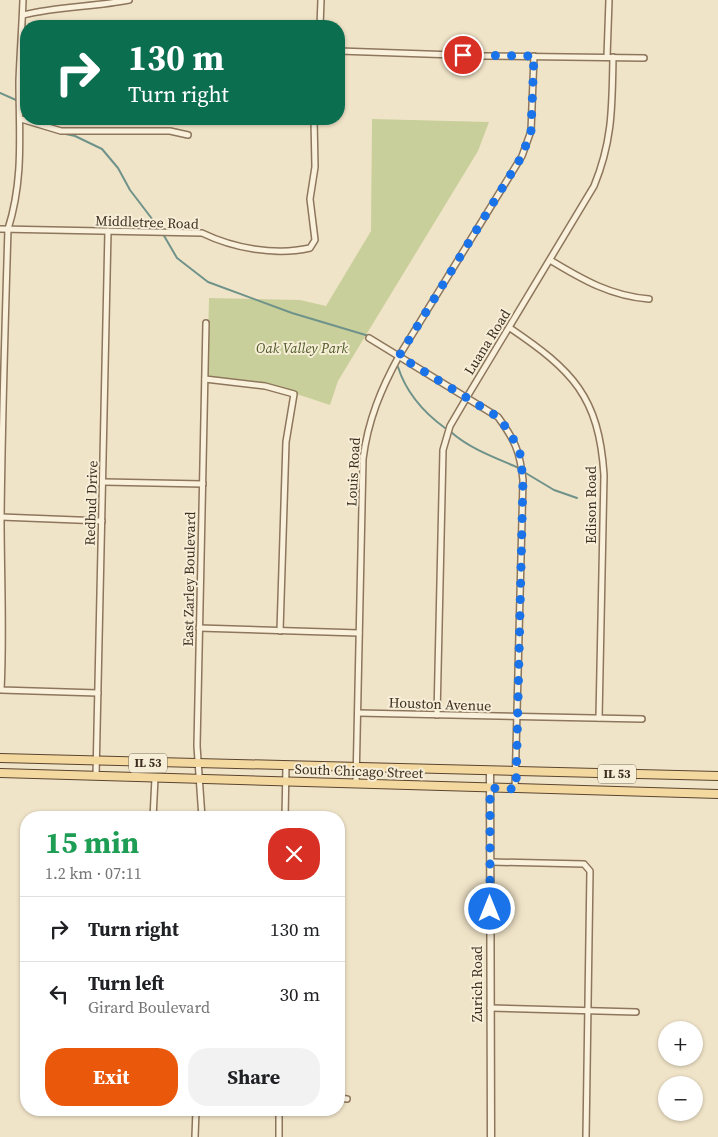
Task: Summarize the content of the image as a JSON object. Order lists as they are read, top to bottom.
{
  "streets": {
    "main road": ["IL 53", "South Chicago Street"],
    "street": [
      "Middletree Road",
      "Luana Road",
      "Louis Road",
      "Redbud Drive",
      "Edison Road",
      "East Zarley Boulevard",
      "Houston Avenue",
      "Zurich Road"
    ]
  },
  "crossings": [
    ["Middletree Road", "Redbud Drive"],
    ["Luana Road", "Edison Road"],
    ["Luana Road", "Houston Avenue"],
    ["Louis Road", "Houston Avenue"],
    ["Louis Road", "South Chicago Street"],
    ["Redbud Drive", "South Chicago Street"],
    ["Edison Road", "Houston Avenue"],
    ["East Zarley Boulevard", "South Chicago Street"],
    ["South Chicago Street", "Zurich Road"]
  ],
  "parks": ["Oak Valley Park"],
  "page": {
    "turn": ["130 m", "Turn right"],
    "heading": ["15 min", "1.2 km · 07:11"],
    "list": [
      {
        "name": "Turn right",
        "value": "130 m"
      },
      {
        "name": "Turn left",
        "note": "Girard Boulevard",
        "value": "30 m"
      }
    ],
    "map_buttons": ["+", "−"],
    "buttons": ["Exit", "Share"]
  }
}
